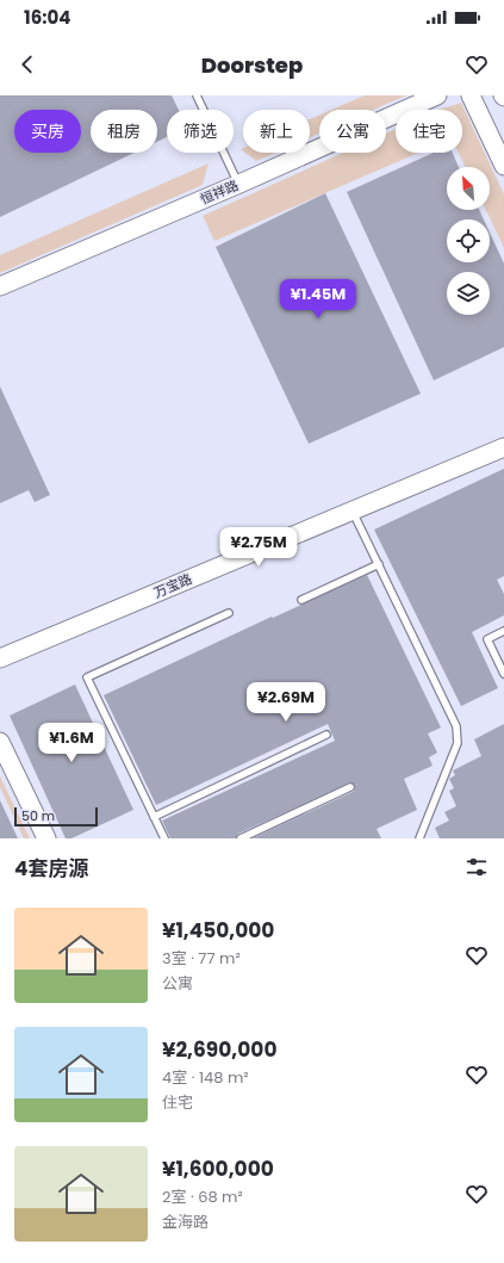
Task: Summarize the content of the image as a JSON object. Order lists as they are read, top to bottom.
{
  "streets": {
    "street": ["恒祥路", "万宝路"]
  },
  "scale_bar": "50 m",
  "north": "top left",
  "page": {
    "status": "16:04",
    "header": "Doorstep",
    "chip": [
      "买房",
      "租房",
      "筛选",
      "新上",
      "公寓",
      "住宅"
    ],
    "price": [
      "¥1.45M",
      "¥2.75M",
      "¥2.69M",
      "¥1.6M"
    ],
    "scale": "50 m",
    "heading": "4套房源",
    "list": [
      {
        "name": "¥1,450,000",
        "note": "3室 · 77 m² · 公寓"
      },
      {
        "name": "¥2,690,000",
        "note": "4室 · 148 m² · 住宅"
      },
      {
        "name": "¥1,600,000",
        "note": "2室 · 68 m² · 金海路"
      }
    ]
  }
}
